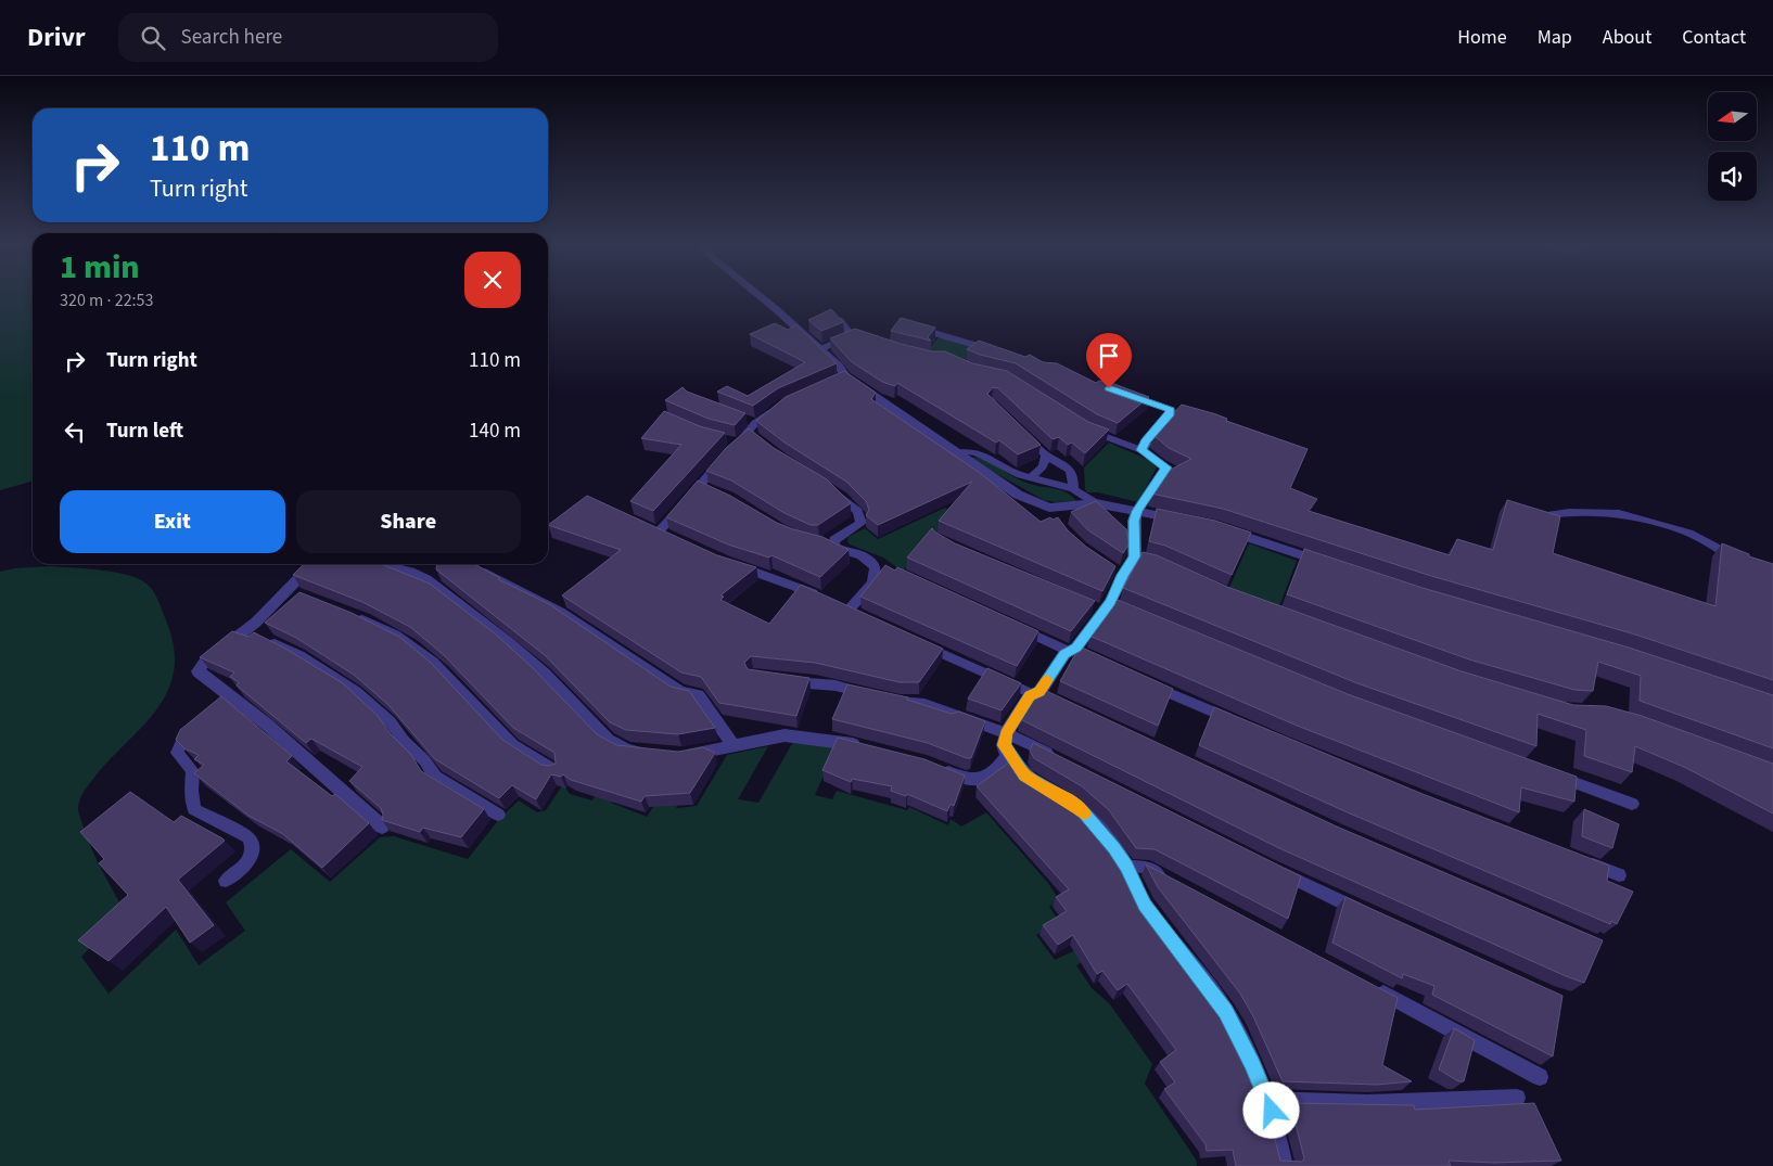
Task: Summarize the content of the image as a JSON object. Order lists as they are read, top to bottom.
{
  "north": "left",
  "page": {
    "header": "Drivr",
    "search": "Search here",
    "nav": [
      "Home",
      "Map",
      "About",
      "Contact"
    ],
    "turn": ["110 m", "Turn right"],
    "heading": ["1 min", "320 m · 22:53"],
    "list": [
      {
        "name": "Turn right",
        "value": "110 m"
      },
      {
        "name": "Turn left",
        "value": "140 m"
      }
    ],
    "buttons": ["Exit", "Share"]
  }
}
